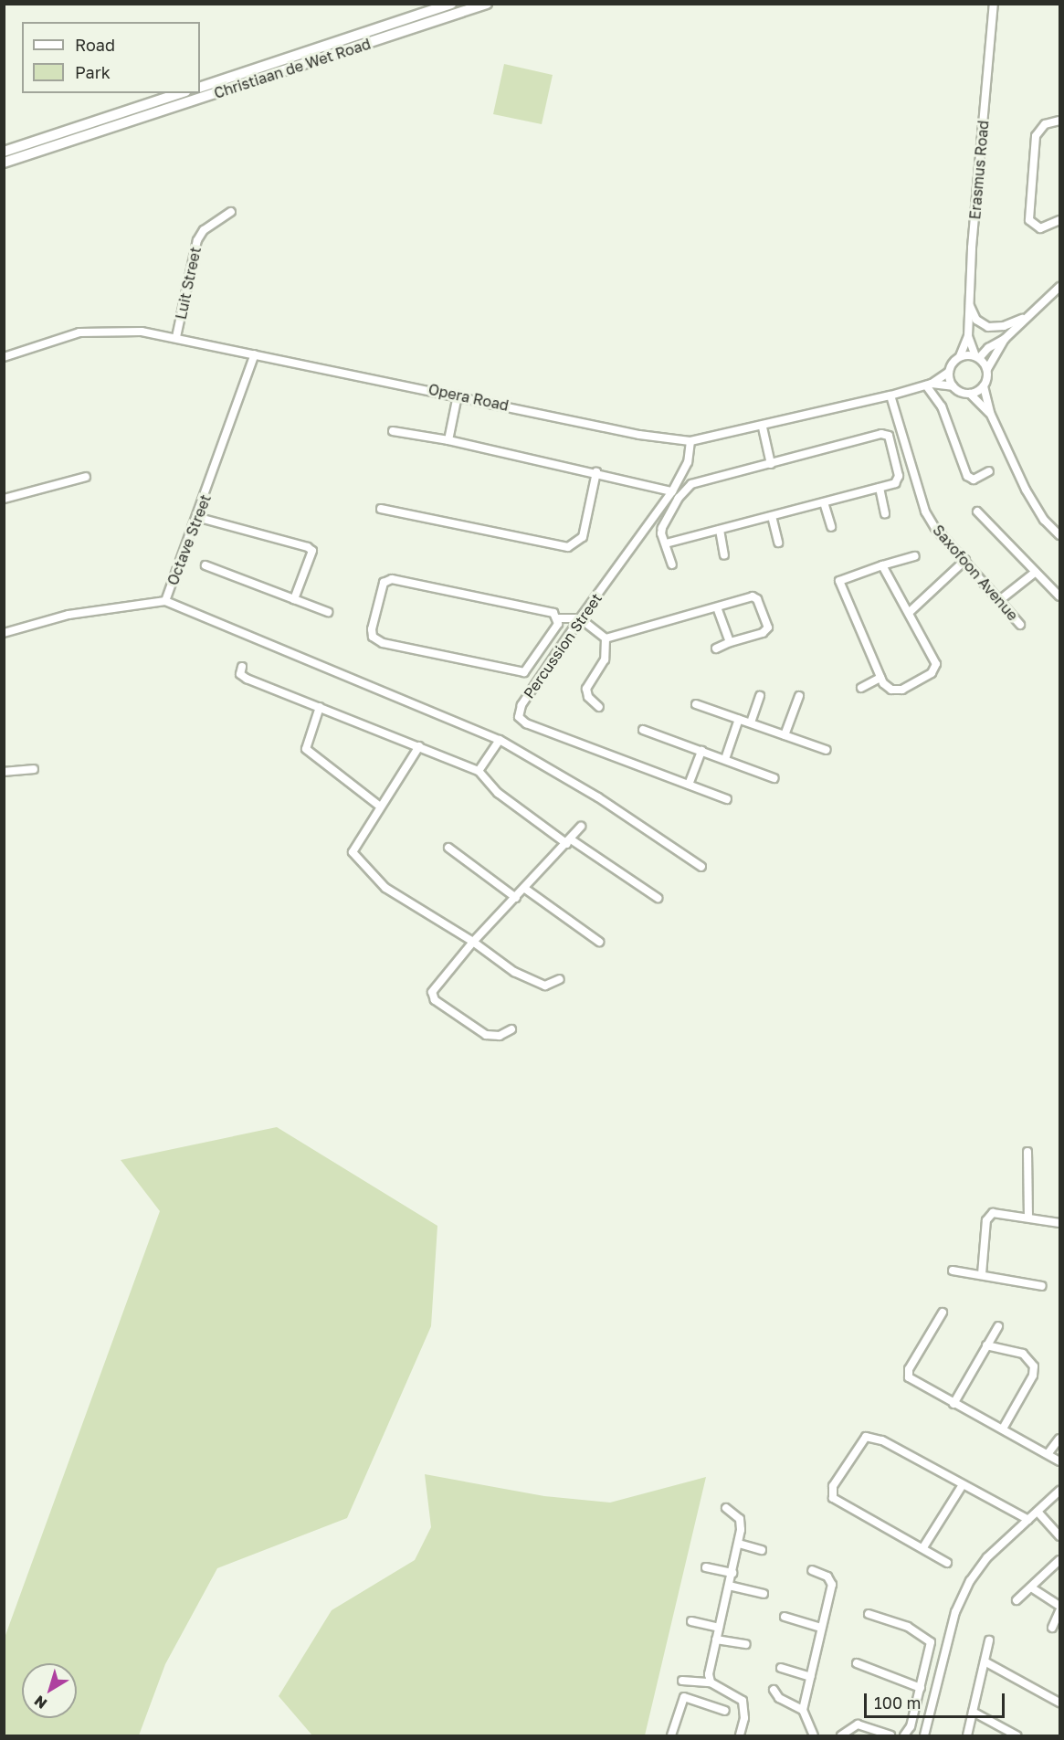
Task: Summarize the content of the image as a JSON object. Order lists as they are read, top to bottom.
{
  "streets": {
    "main road": ["Christiaan de Wet Road"],
    "street": [
      "Erasmus Road",
      "Luit Street",
      "Opera Road",
      "Octave Street",
      "Saxofoon Avenue",
      "Percussion Street"
    ]
  },
  "crossings": [
    ["Erasmus Road", "Opera Road"],
    ["Luit Street", "Opera Road"],
    ["Opera Road", "Octave Street"],
    ["Opera Road", "Saxofoon Avenue"],
    ["Opera Road", "Percussion Street"]
  ],
  "legend": ["Road", "Park"],
  "scale_bar": "100 m",
  "north": "bottom left"
}
